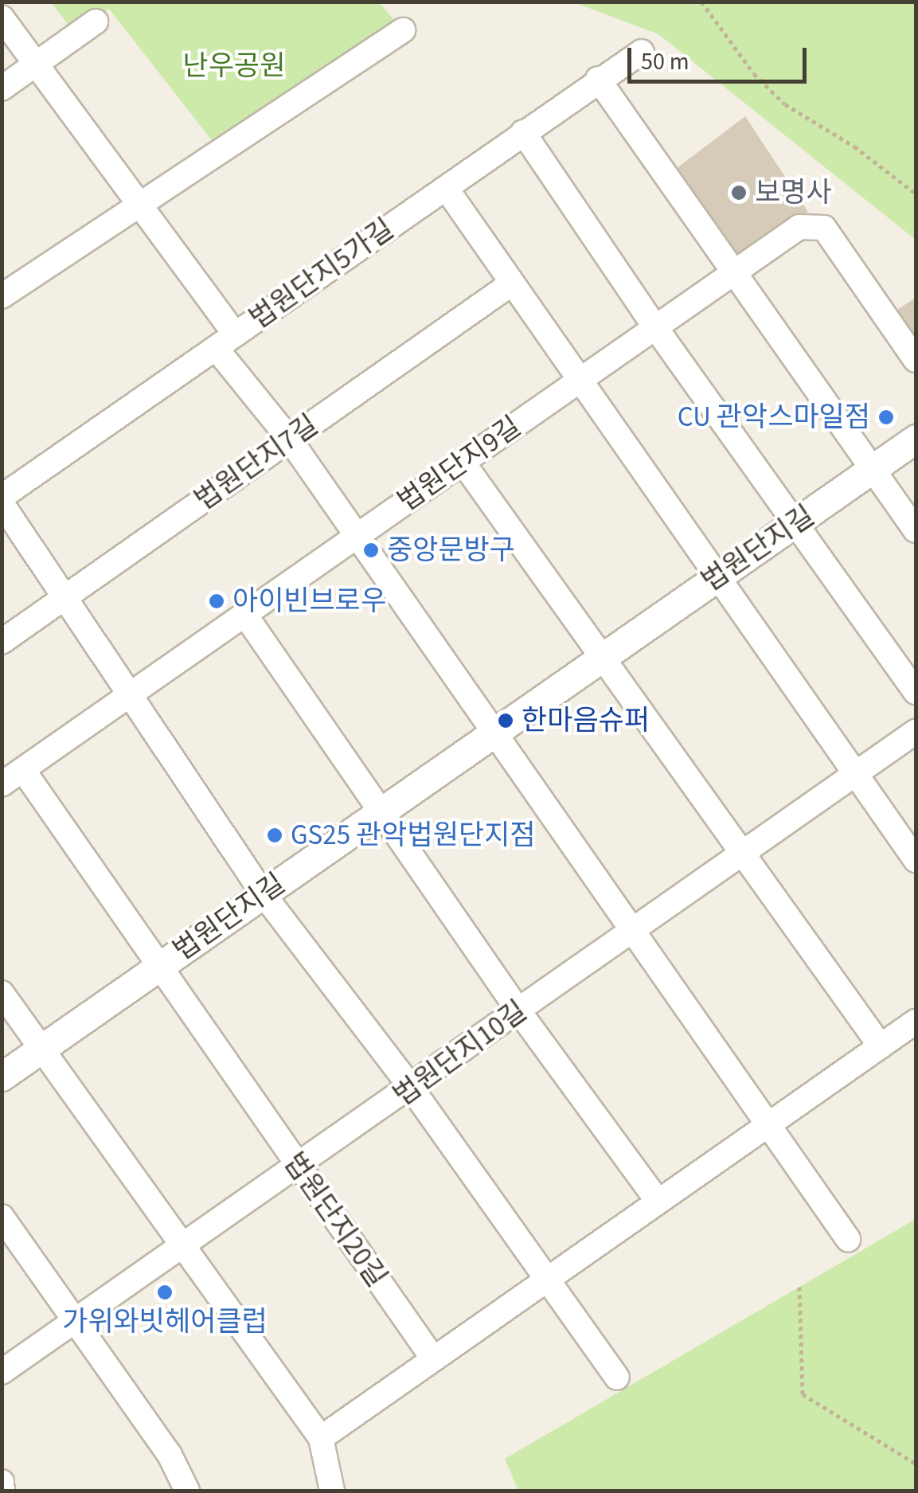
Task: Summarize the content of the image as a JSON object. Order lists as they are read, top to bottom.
{
  "streets": {
    "street": [
      "법원단지5가길",
      "법원단지7길",
      "법원단지9길",
      "법원단지길",
      "법원단지10길",
      "법원단지20길"
    ]
  },
  "crossings": [
    ["법원단지9길", "법원단지길"],
    ["법원단지길", "법원단지20길"],
    ["법원단지10길", "법원단지20길"]
  ],
  "parks": ["난우공원"],
  "places": [
    "보명사",
    "CU 관악스마일점",
    "중앙문방구",
    "아이빈브로우",
    "한마음슈퍼",
    "GS25 관악법원단지점",
    "가위와빗헤어클럽"
  ],
  "scale_bar": "50 m"
}
